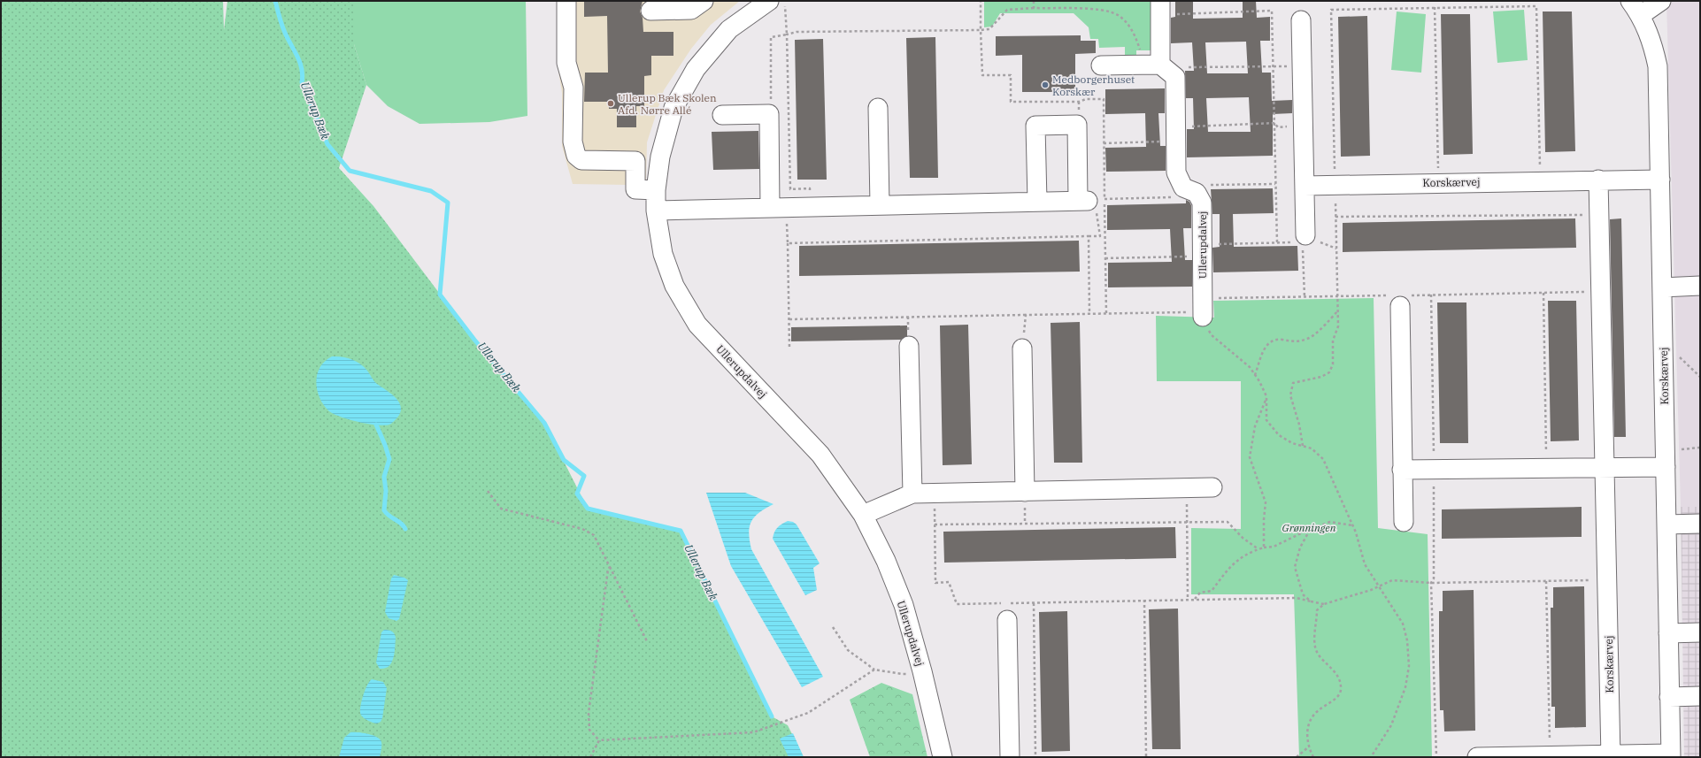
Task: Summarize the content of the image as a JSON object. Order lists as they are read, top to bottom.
{
  "streets": {
    "street": ["Korskærvej", "Ullerupdalvej"]
  },
  "water": ["Ullerup Bæk"],
  "parks": ["Grønningen"],
  "places": ["Medborgerhuset Korskær", "Ullerup Bæk Skolen Afd. Nørre Allé"]
}
